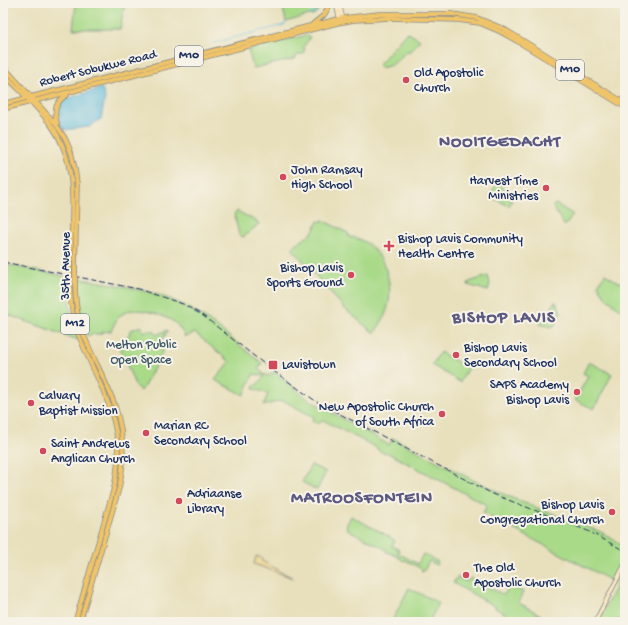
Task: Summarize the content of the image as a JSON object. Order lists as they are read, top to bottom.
{
  "streets": {
    "main road": [
      "M10",
      "Robert Sobukwe Road",
      "35th Avenue",
      "M12"
    ]
  },
  "crossings": [
    ["Robert Sobukwe Road", "35th Avenue"],
    ["Robert Sobukwe Road", "M12"],
    ["35th Avenue", "M12"]
  ],
  "districts": ["NOOITGEDACHT", "BISHOP LAVIS", "MATROOSFONTEIN"],
  "parks": ["Melton Public Open Space"],
  "places": {
    "other": [
      "Old Apostolic Church",
      "John Ramsay High School",
      "Harvest Time Ministries",
      "Bishop Lavis Sports Ground",
      "Bishop Lavis Secondary School",
      "SAPS Academy Bishop Lavis",
      "Calvary Baptist Mission",
      "New Apostolic Church of South Africa",
      "Marian RC Secondary School",
      "Saint Andrews Anglican Church",
      "Adriaanse Library",
      "Bishop Lavis Congregational Church",
      "The Old Apostolic Church"
    ],
    "health": ["Bishop Lavis Community Health Centre"],
    "transit": ["Lavistown"]
  }
}
